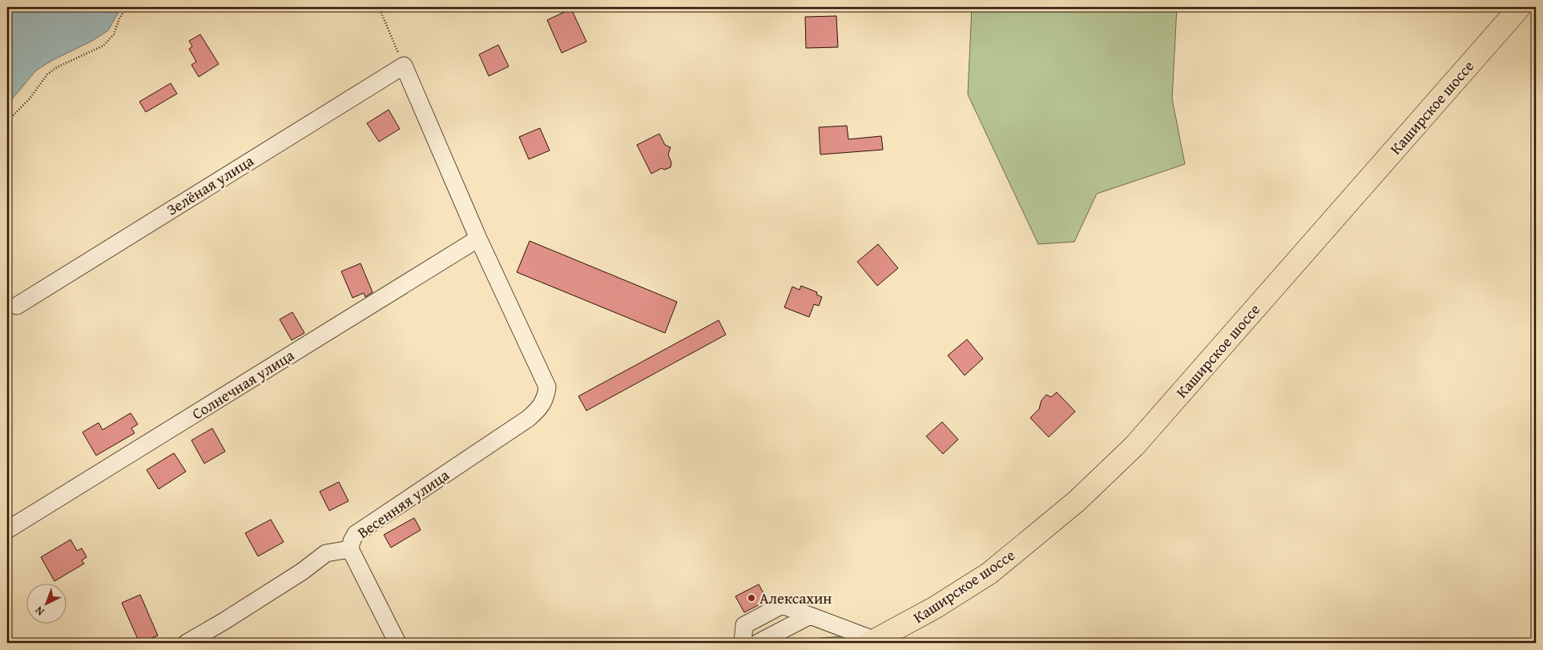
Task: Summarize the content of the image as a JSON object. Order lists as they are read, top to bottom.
{
  "streets": {
    "main road": ["Каширское шоссе"],
    "street": ["Зелёная улица", "Солнечная улица", "Весенняя улица"]
  },
  "crossings": [
    ["Солнечная улица", "Весенняя улица"]
  ],
  "places": ["Алексахин"],
  "north": "bottom left"
}
